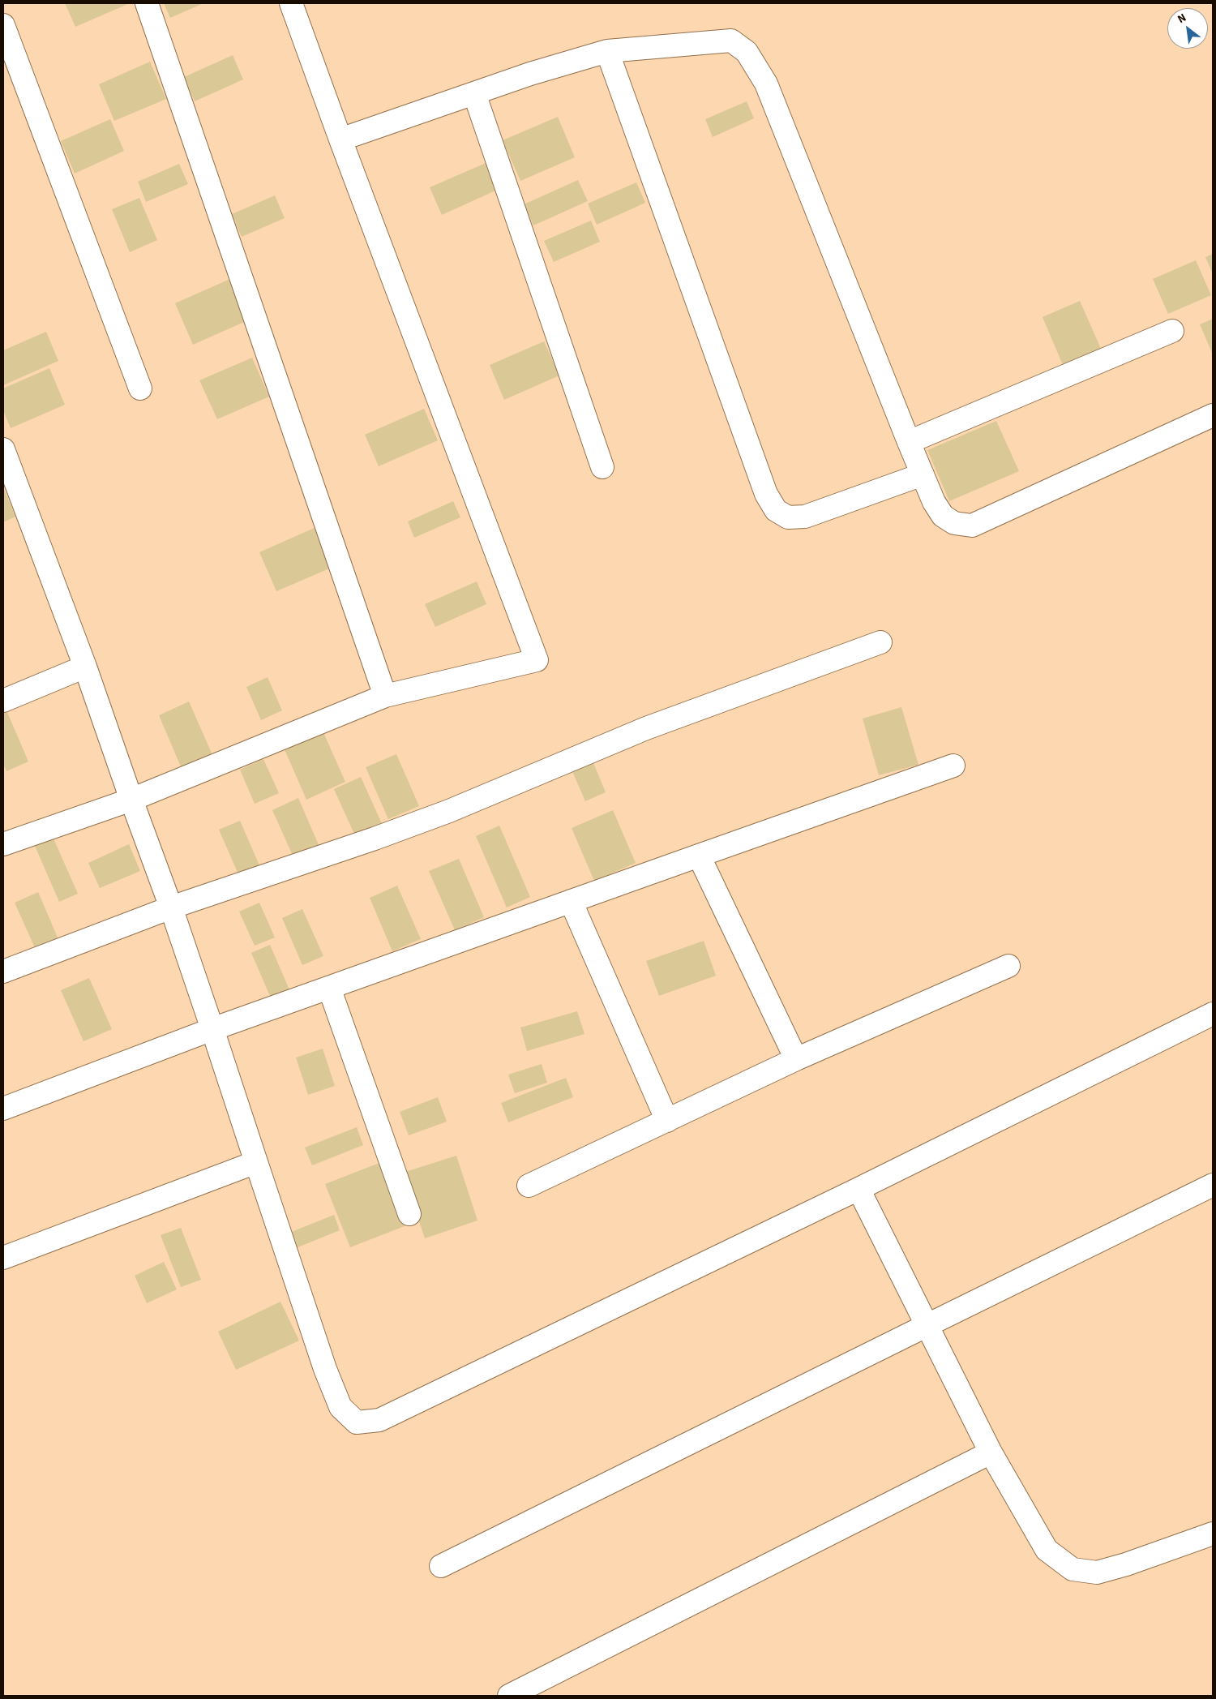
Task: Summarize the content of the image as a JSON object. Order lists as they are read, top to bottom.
{
  "north": "top left"
}
